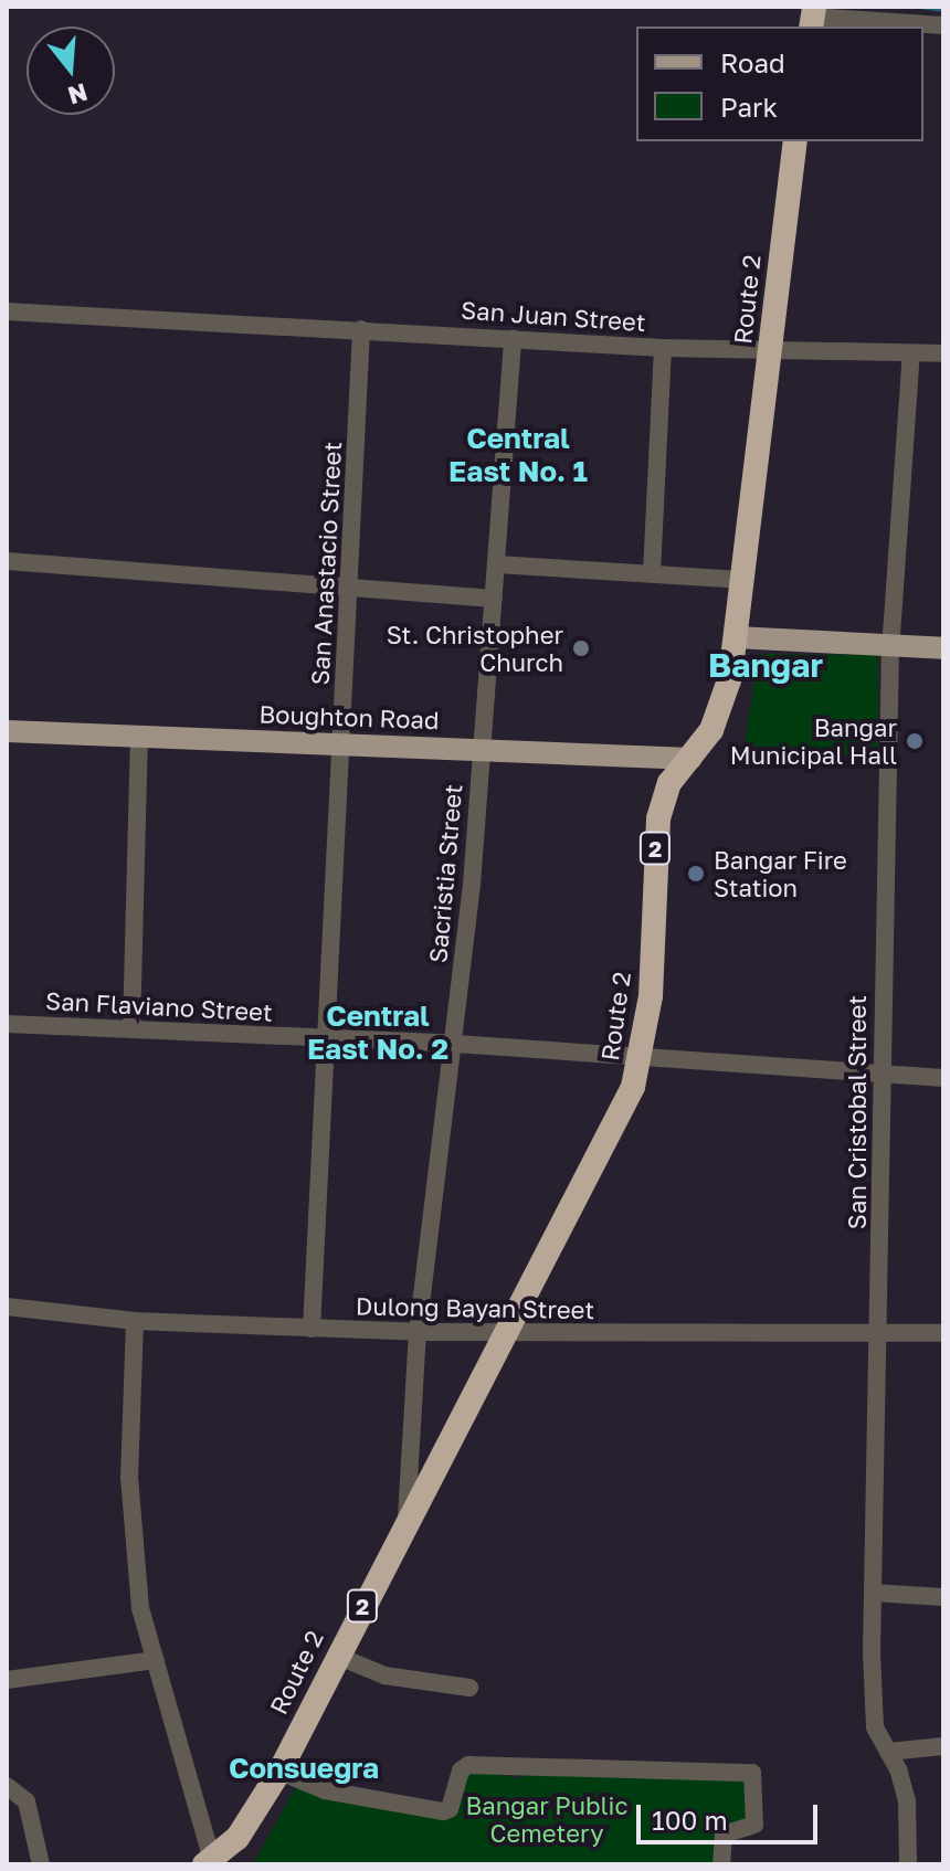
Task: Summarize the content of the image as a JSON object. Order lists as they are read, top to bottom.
{
  "streets": {
    "highway": ["Route 2", "2"],
    "main road": ["Boughton Road"],
    "street": [
      "San Juan Street",
      "San Anastacio Street",
      "Sacristia Street",
      "San Flaviano Street",
      "San Cristobal Street",
      "Dulong Bayan Street"
    ]
  },
  "crossings": [
    ["Route 2", "San Juan Street"],
    ["Route 2", "Boughton Road"],
    ["Route 2", "Sacristia Street"],
    ["Route 2", "San Flaviano Street"],
    ["Route 2", "Dulong Bayan Street"],
    ["San Juan Street", "San Anastacio Street"],
    ["San Juan Street", "Sacristia Street"],
    ["San Juan Street", "San Cristobal Street"],
    ["San Anastacio Street", "Boughton Road"],
    ["San Anastacio Street", "San Flaviano Street"],
    ["San Anastacio Street", "Dulong Bayan Street"],
    ["Boughton Road", "Sacristia Street"],
    ["Sacristia Street", "San Flaviano Street"],
    ["Sacristia Street", "Dulong Bayan Street"],
    ["San Flaviano Street", "San Cristobal Street"],
    ["San Cristobal Street", "Dulong Bayan Street"]
  ],
  "districts": [
    "Central East No. 1",
    "Bangar",
    "Central East No. 2",
    "Consuegra"
  ],
  "parks": ["Bangar Public Cemetery"],
  "places": ["St. Christopher Church", "Bangar Municipal Hall", "Bangar Fire Station"],
  "legend": ["Road", "Park"],
  "scale_bar": "100 m",
  "north": "bottom"
}
